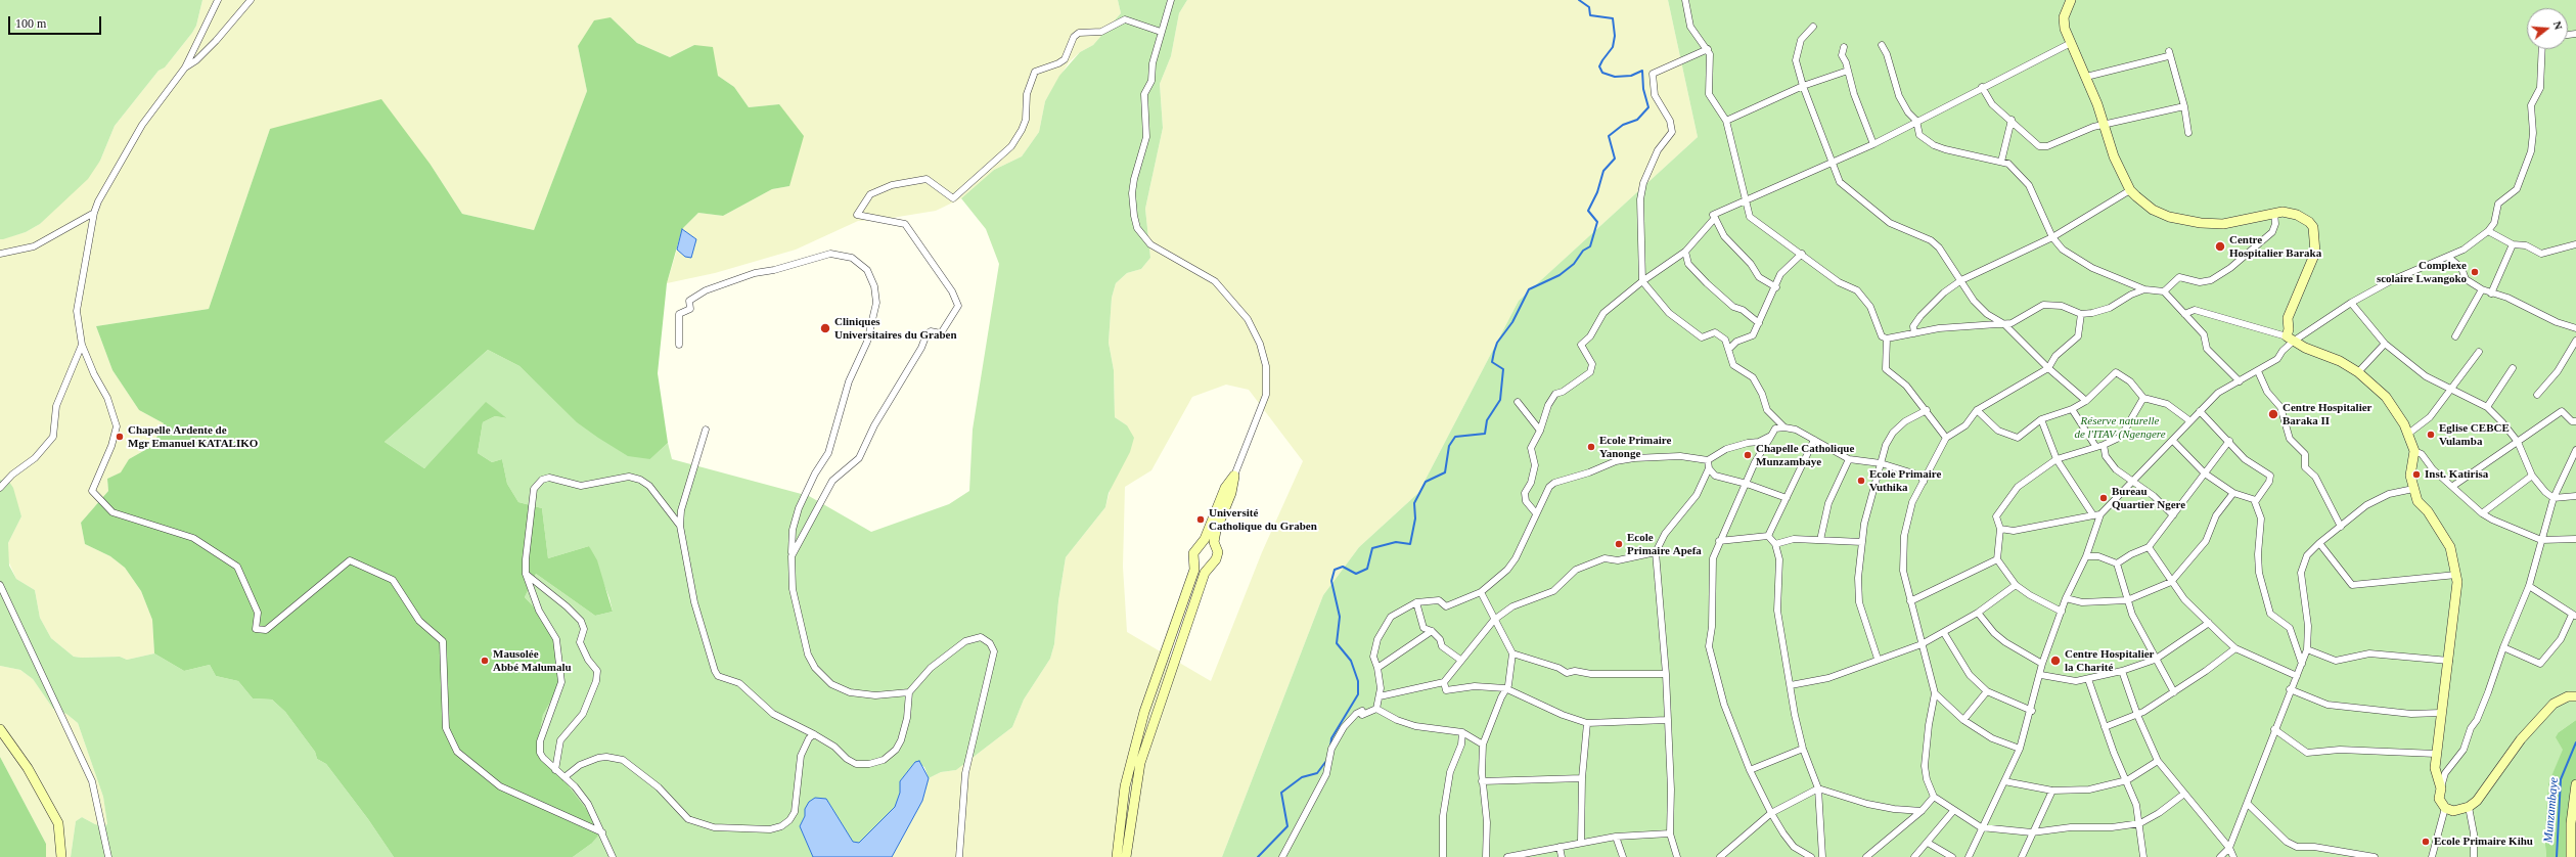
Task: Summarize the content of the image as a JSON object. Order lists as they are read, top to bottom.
{
  "water": ["Munzambaye"],
  "parks": ["Réserve naturelle de l'ITAV (Ngengere"],
  "places": [
    "Centre Hospitalier Baraka",
    "Complexe scolaire Lwangoko",
    "Cliniques Universitaires du Graben",
    "Centre Hospitalier Baraka II",
    "Eglise CEBCE Vulamba",
    "Chapelle Ardente de Mgr Emanuel KATALIKO",
    "Ecole Primaire Yanonge",
    "Chapelle Catholique Munzambaye",
    "Inst. Katirisa",
    "Ecole Primaire Vuthika",
    "Bureau Quartier Ngere",
    "Université Catholique du Graben",
    "Ecole Primaire Apefa",
    "Mausolée Abbé Malumalu",
    "Centre Hospitalier la Charité",
    "Ecole Primaire Kihu"
  ],
  "scale_bar": "100 m",
  "north": "right"
}
